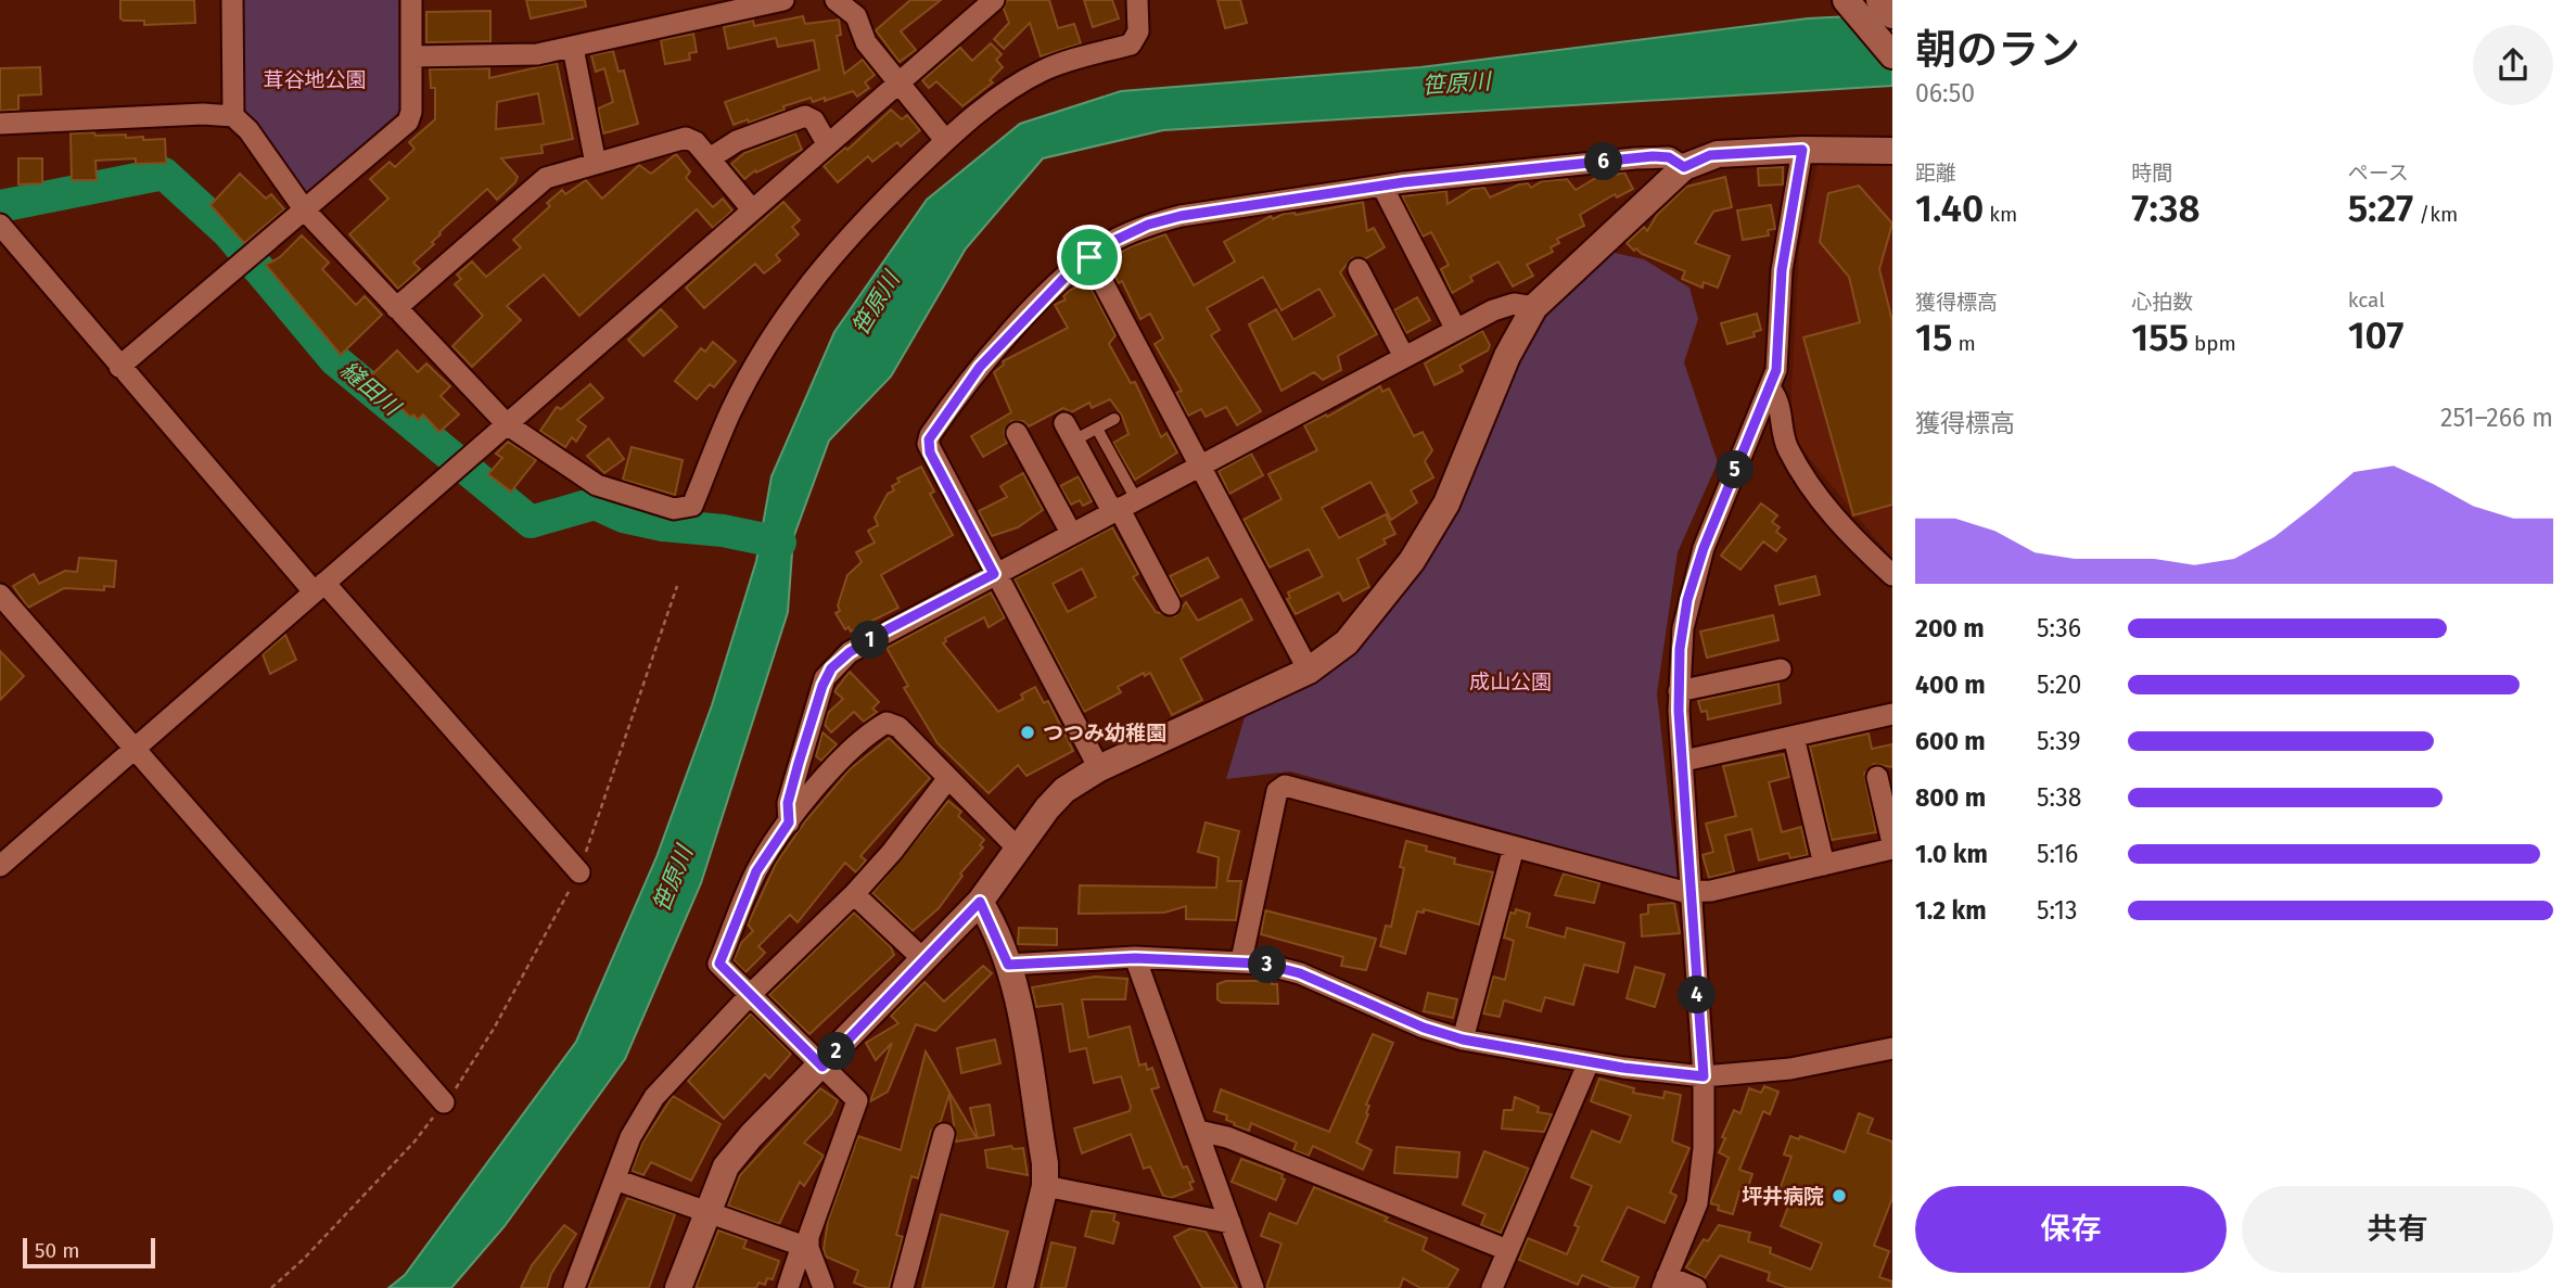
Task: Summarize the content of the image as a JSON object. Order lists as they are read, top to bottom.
{
  "water": ["笹原川", "縫田川"],
  "parks": ["茸谷地公園", "成山公園"],
  "places": ["つつみ幼稚園", "坪井病院"],
  "scale_bar": "50 m",
  "page": {
    "heading": ["朝のラン", "06:50"],
    "stats": [
      ["距離", "1.40 km"],
      ["時間", "7:38"],
      ["ペース", "5:27 /km"],
      ["獲得標高", "15 m"],
      ["心拍数", "155 bpm"],
      ["kcal", "107"]
    ],
    "pins": [
      "6",
      "5",
      "1",
      "3",
      "4",
      "2"
    ],
    "chart": ["獲得標高", "251–266 m"],
    "list": [
      {
        "name": "200 m",
        "note": "5:36"
      },
      {
        "name": "400 m",
        "note": "5:20"
      },
      {
        "name": "600 m",
        "note": "5:39"
      },
      {
        "name": "800 m",
        "note": "5:38"
      },
      {
        "name": "1.0 km",
        "note": "5:16"
      },
      {
        "name": "1.2 km",
        "note": "5:13"
      }
    ],
    "buttons": ["保存", "共有"],
    "scale": "50 m"
  }
}
